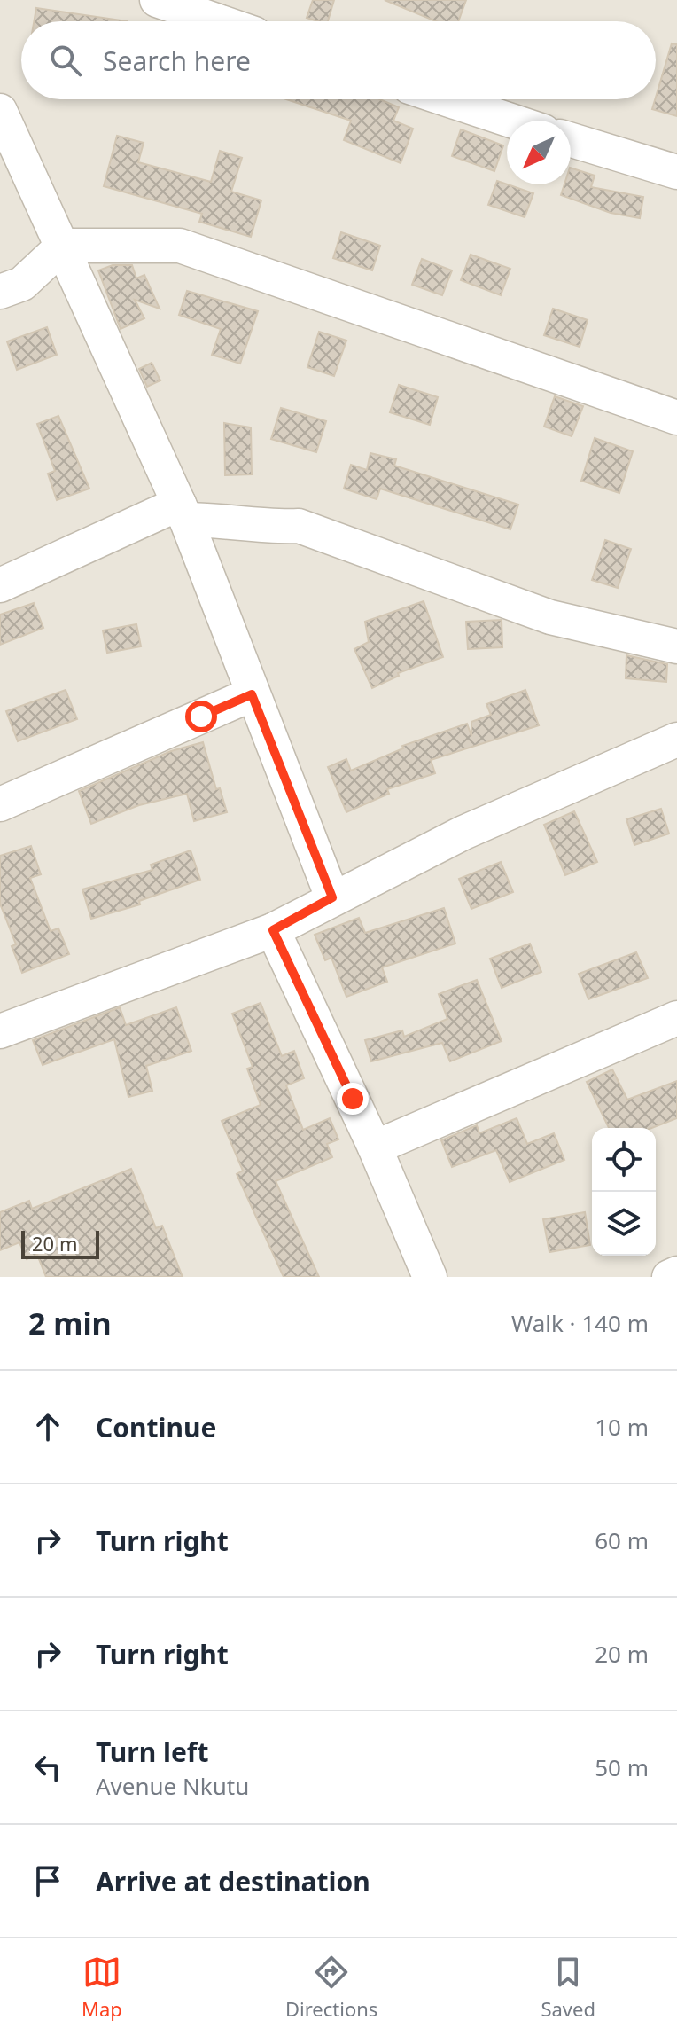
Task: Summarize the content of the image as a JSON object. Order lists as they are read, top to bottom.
{
  "scale_bar": "20 m",
  "north": "bottom left",
  "page": {
    "search": "Search here",
    "scale": "20 m",
    "heading": ["2 min", "Walk · 140 m"],
    "list": [
      ["Continue", "10 m"],
      ["Turn right", "60 m"],
      ["Turn right", "20 m"],
      ["Turn left", "Avenue Nkutu", "50 m"],
      "Arrive at destination"
    ],
    "nav": ["Map", "Directions", "Saved"]
  }
}
